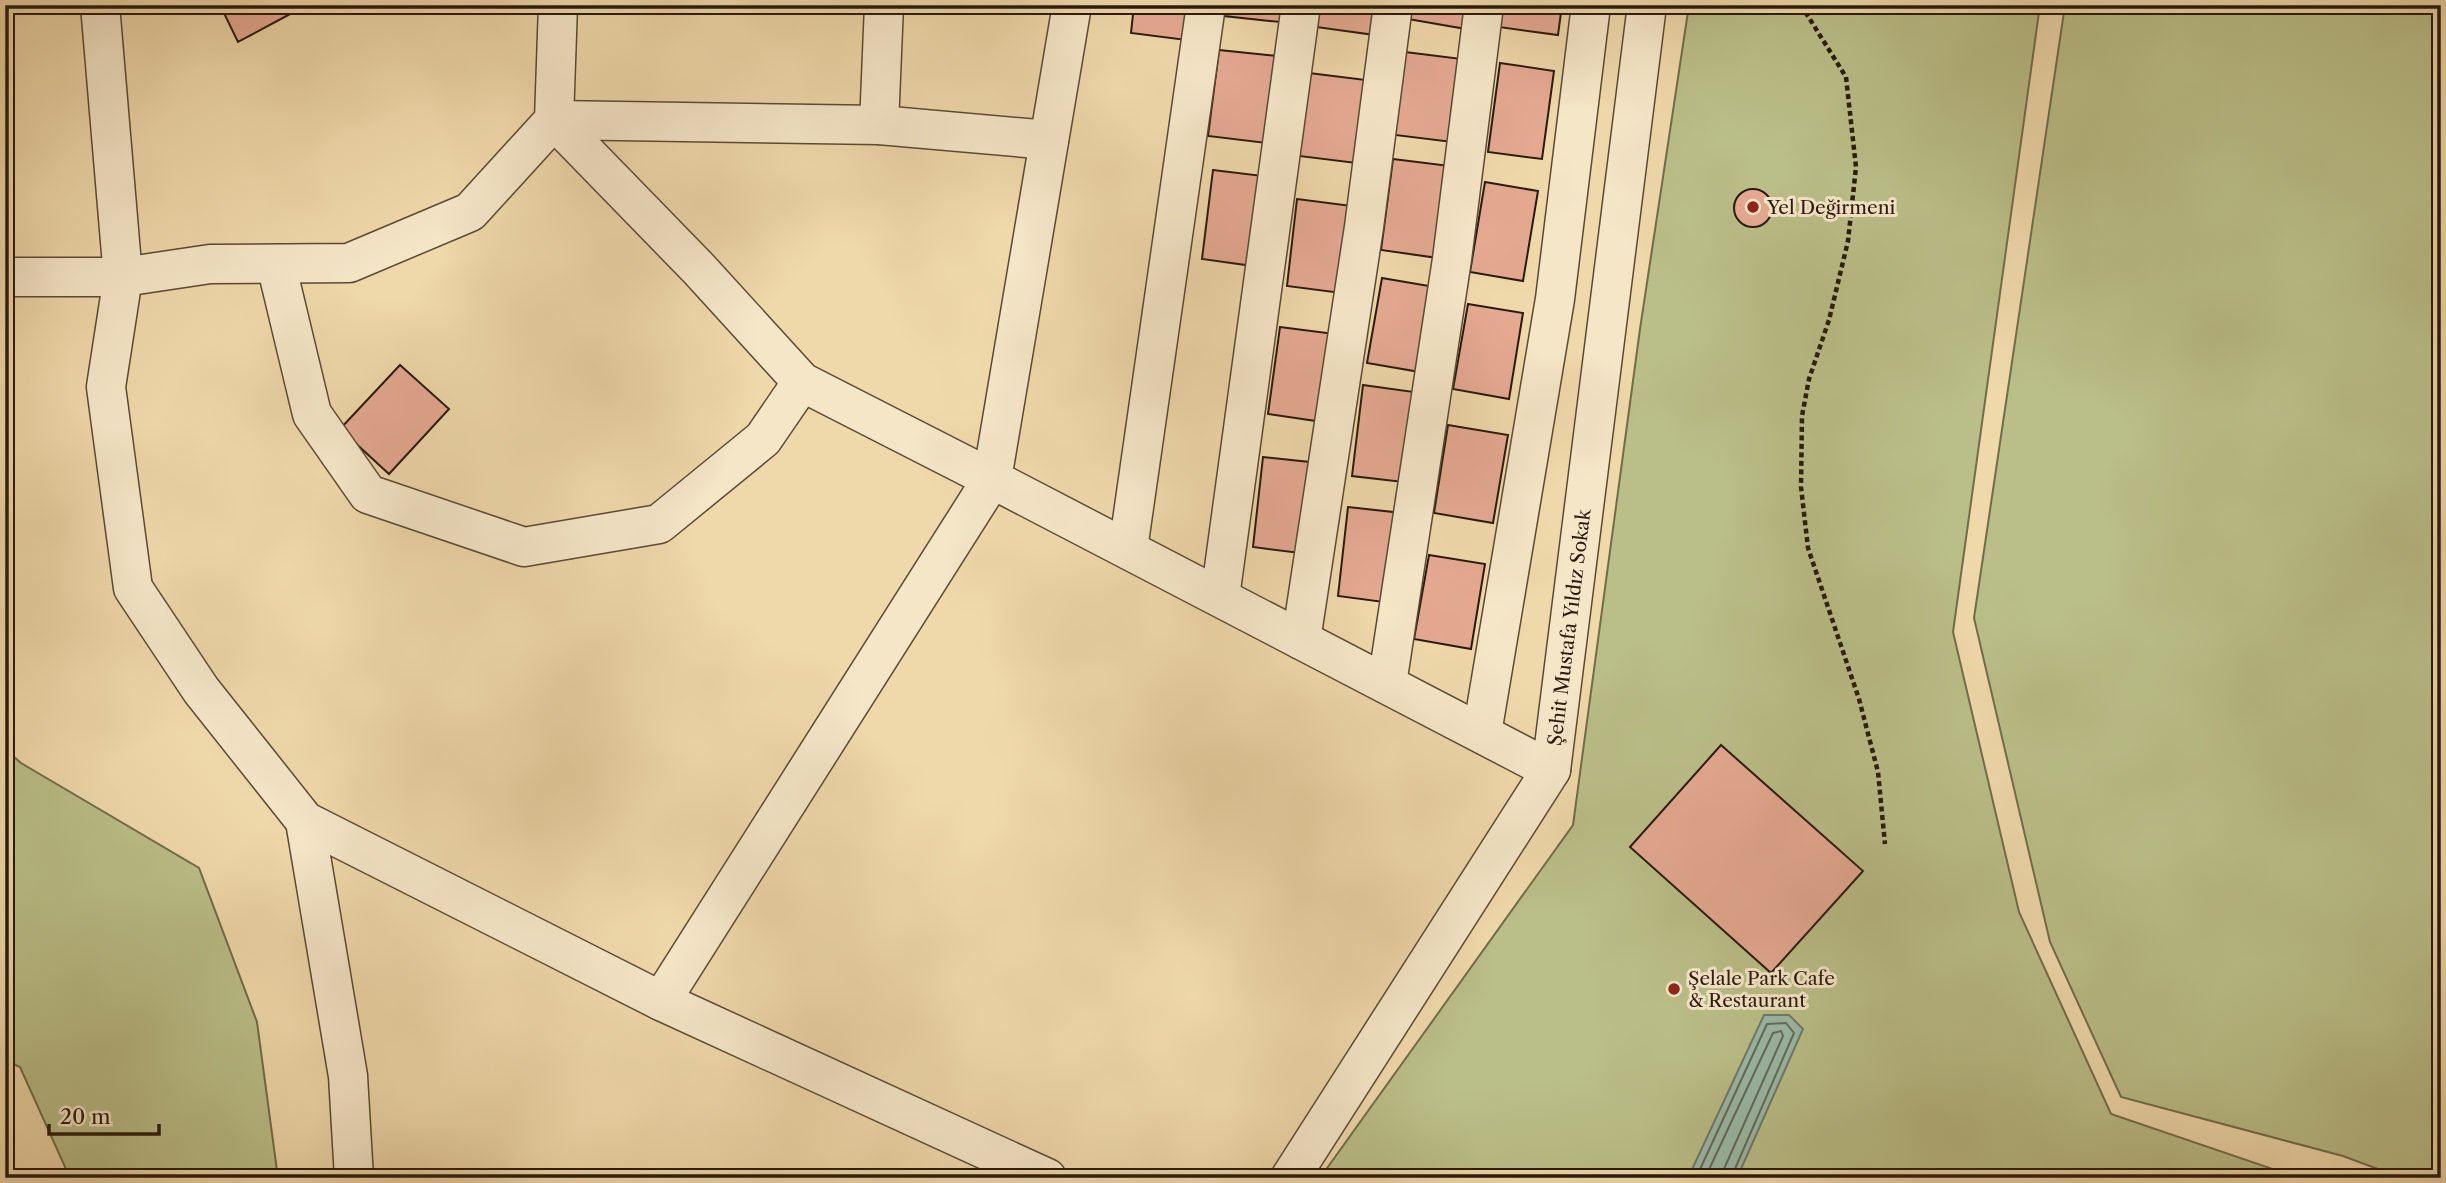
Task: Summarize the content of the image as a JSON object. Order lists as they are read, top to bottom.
{
  "streets": {
    "street": ["Şehit Mustafa Yıldız Sokak"]
  },
  "places": ["Yel Değirmeni", "Şelale Park Cafe & Restaurant"],
  "scale_bar": "20 m"
}
